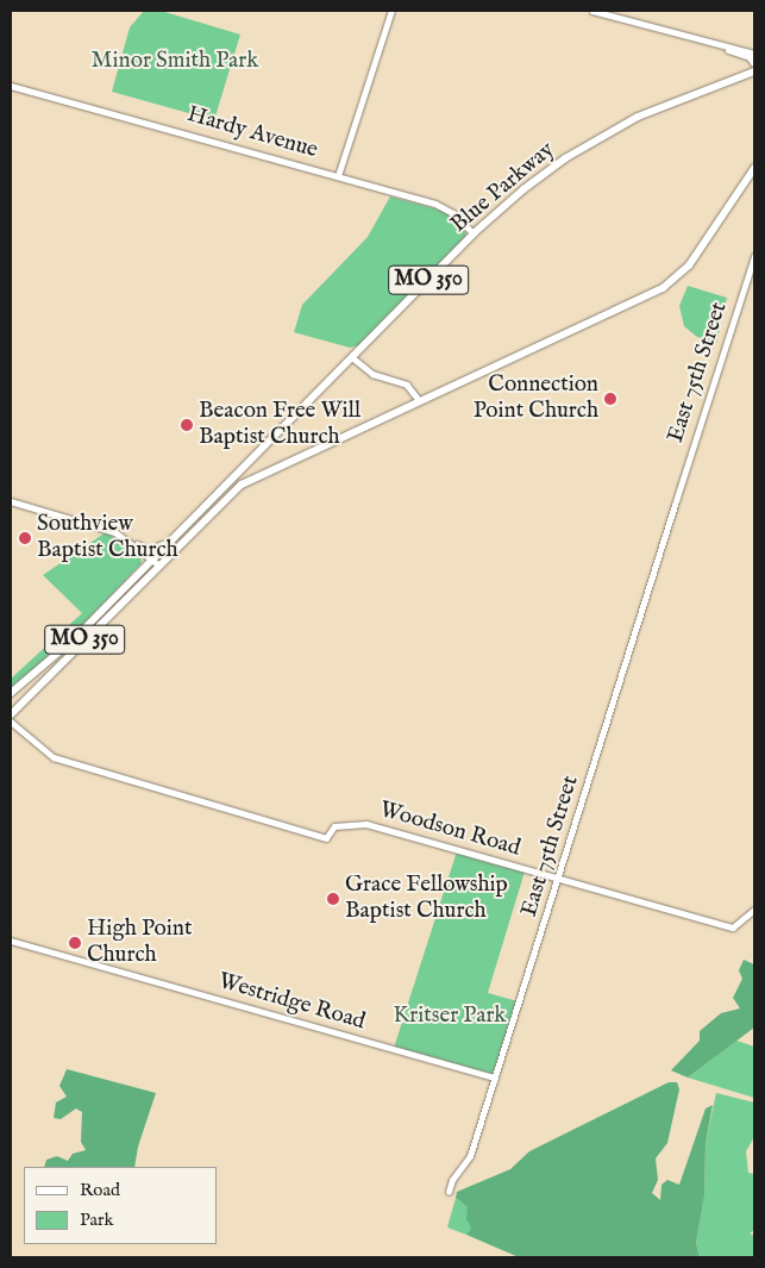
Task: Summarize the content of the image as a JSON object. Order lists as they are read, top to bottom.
{
  "streets": {
    "highway": ["Blue Parkway", "MO 350"],
    "street": [
      "Hardy Avenue",
      "East 75th Street",
      "Woodson Road",
      "Westridge Road"
    ]
  },
  "crossings": [
    ["Hardy Avenue", "Blue Parkway"],
    ["East 75th Street", "Woodson Road"],
    ["East 75th Street", "Westridge Road"]
  ],
  "parks": ["Minor Smith Park", "Kritser Park"],
  "places": [
    "Connection Point Church",
    "Beacon Free Will Baptist Church",
    "Southview Baptist Church",
    "Grace Fellowship Baptist Church",
    "High Point Church"
  ],
  "legend": ["Road", "Park"]
}
